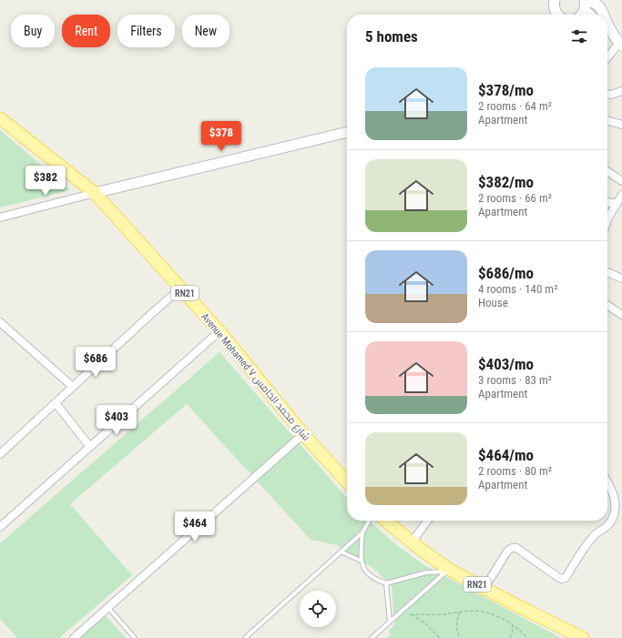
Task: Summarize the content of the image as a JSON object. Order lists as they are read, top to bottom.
{
  "streets": {
    "main road": ["RN21", "Avenue Mohamed V شارع محمد الخامس"]
  },
  "page": {
    "chip": [
      "Buy",
      "Rent",
      "Filters",
      "New"
    ],
    "heading": "5 homes",
    "list": [
      {
        "name": "$378/mo",
        "note": "2 rooms · 64 m² · Apartment"
      },
      {
        "name": "$382/mo",
        "note": "2 rooms · 66 m² · Apartment"
      },
      {
        "name": "$686/mo",
        "note": "4 rooms · 140 m² · House"
      },
      {
        "name": "$403/mo",
        "note": "3 rooms · 83 m² · Apartment"
      },
      {
        "name": "$464/mo",
        "note": "2 rooms · 80 m² · Apartment"
      }
    ],
    "price": [
      "$378",
      "$382",
      "$686",
      "$403",
      "$464"
    ]
  }
}
